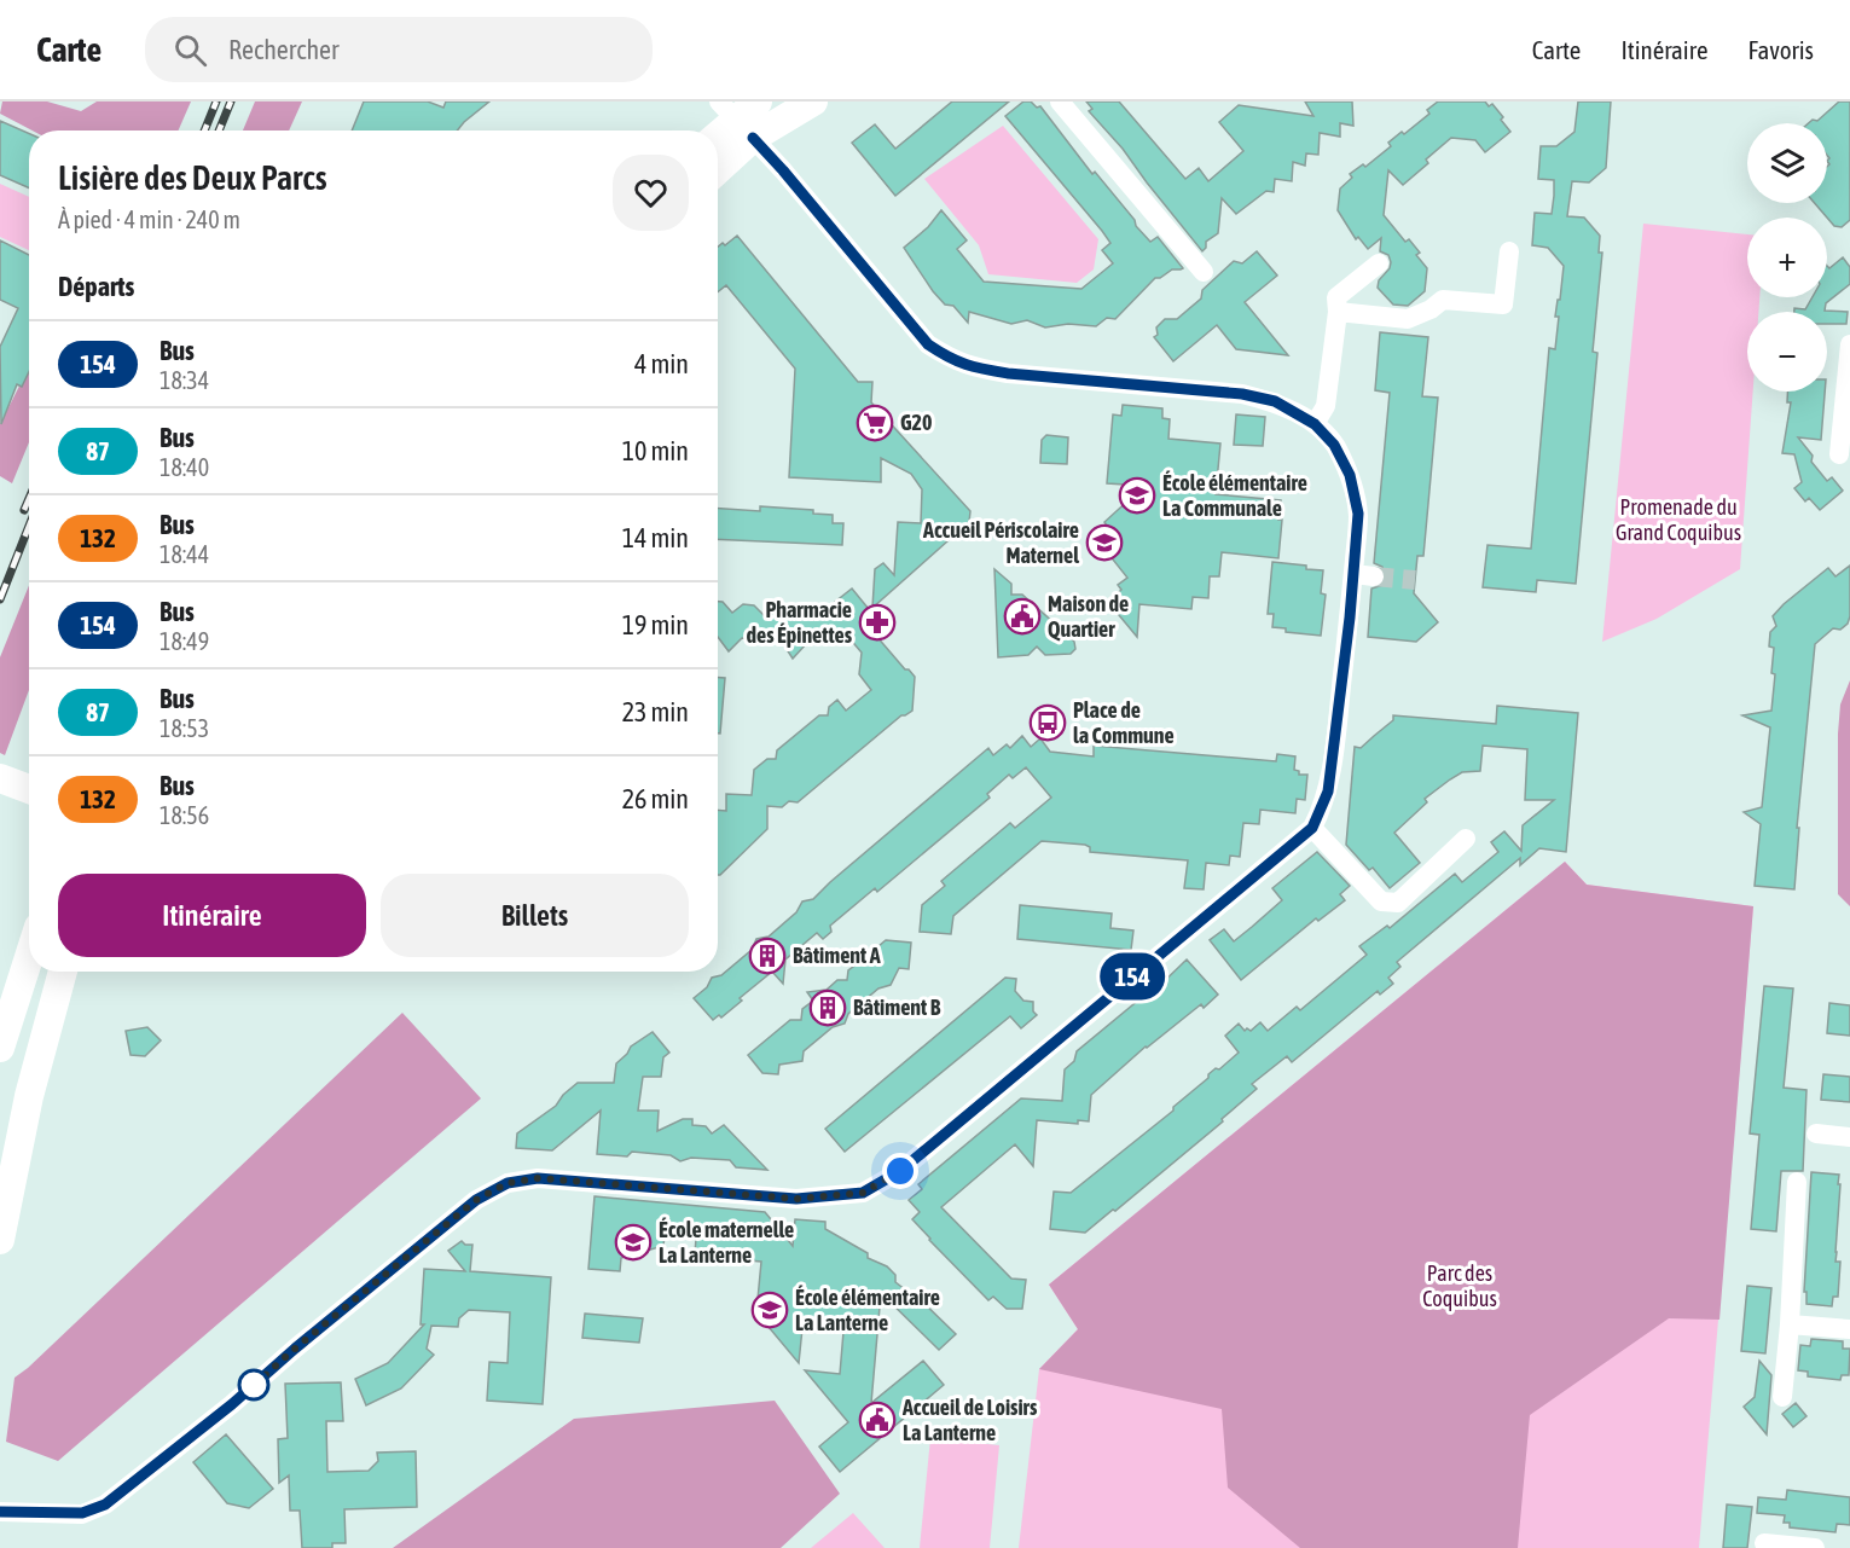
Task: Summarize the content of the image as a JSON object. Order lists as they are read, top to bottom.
{
  "parks": ["Promenade du Grand Coquibus", "Parc des Coquibus"],
  "places": {
    "supermarket": ["G20"],
    "school or university": [
      "École élémentaire La Communale",
      "Accueil Périscolaire Maternel",
      "École maternelle La Lanterne",
      "École élémentaire La Lanterne"
    ],
    "public building": ["Maison de Quartier", "Accueil de Loisirs La Lanterne"],
    "pharmacy": ["Pharmacie des Épinettes"],
    "bus stop": ["Place de la Commune"],
    "building": ["Bâtiment A", "Bâtiment B"]
  },
  "lines": ["bus line 154"],
  "page": {
    "header": "Carte",
    "search": "Rechercher",
    "nav": ["Carte", "Itinéraire", "Favoris"],
    "on_map": "154",
    "map_buttons": ["+", "−"],
    "heading": [
      ["Lisière des Deux Parcs", "À pied · 4 min · 240 m"],
      "Départs"
    ],
    "list": [
      {
        "mark": "154",
        "name": "Bus",
        "note": "18:34",
        "value": "4 min"
      },
      {
        "mark": "87",
        "name": "Bus",
        "note": "18:40",
        "value": "10 min"
      },
      {
        "mark": "132",
        "name": "Bus",
        "note": "18:44",
        "value": "14 min"
      },
      {
        "mark": "154",
        "name": "Bus",
        "note": "18:49",
        "value": "19 min"
      },
      {
        "mark": "87",
        "name": "Bus",
        "note": "18:53",
        "value": "23 min"
      },
      {
        "mark": "132",
        "name": "Bus",
        "note": "18:56",
        "value": "26 min"
      }
    ],
    "buttons": ["Itinéraire", "Billets"]
  }
}
